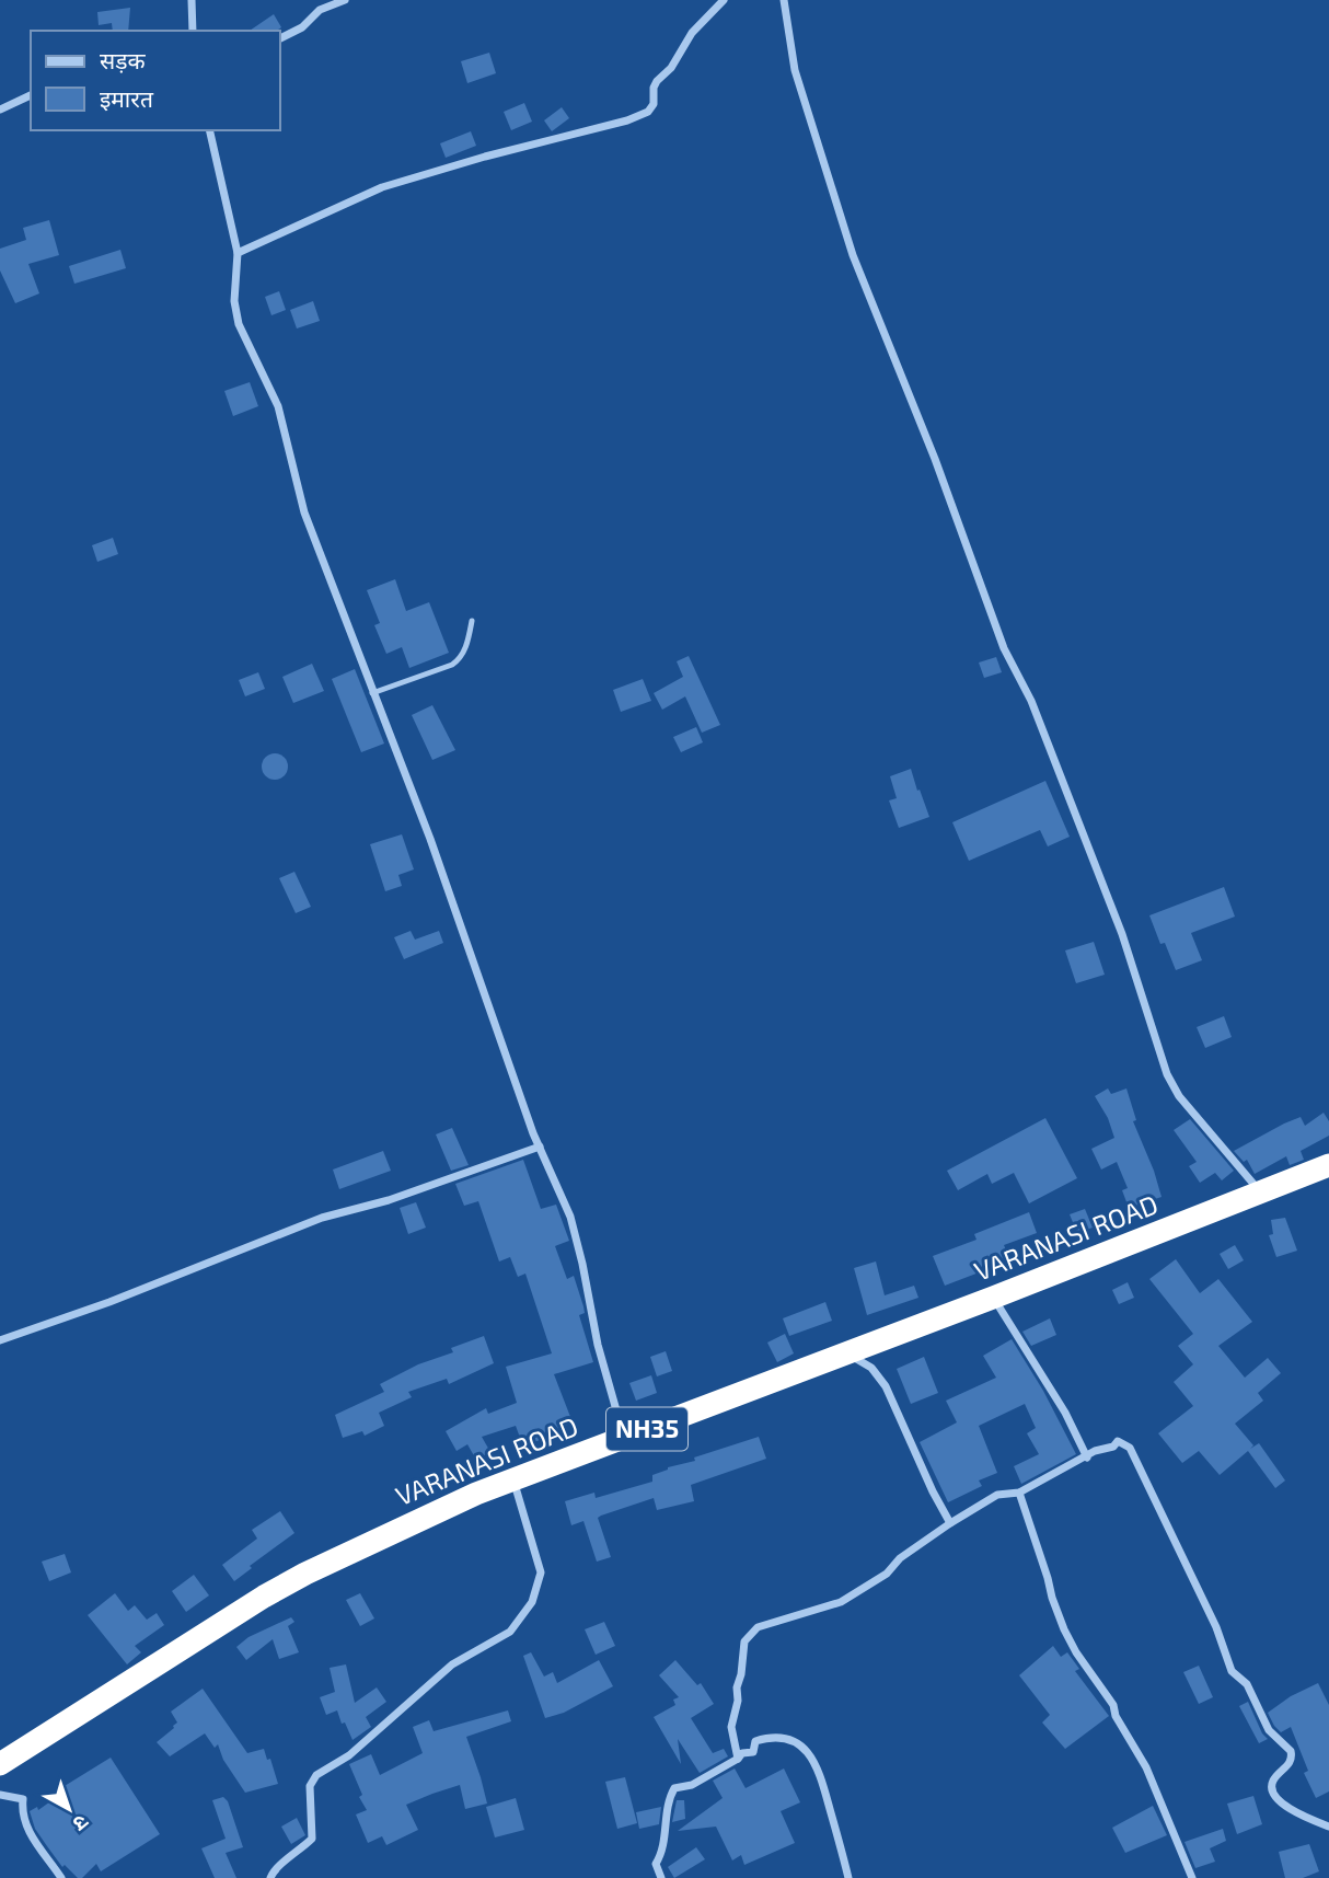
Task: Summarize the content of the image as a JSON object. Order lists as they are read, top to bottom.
{
  "streets": {
    "highway": ["VARANASI ROAD", "NH35"]
  },
  "legend": ["सड़क", "इमारत"],
  "north": "bottom right"
}
